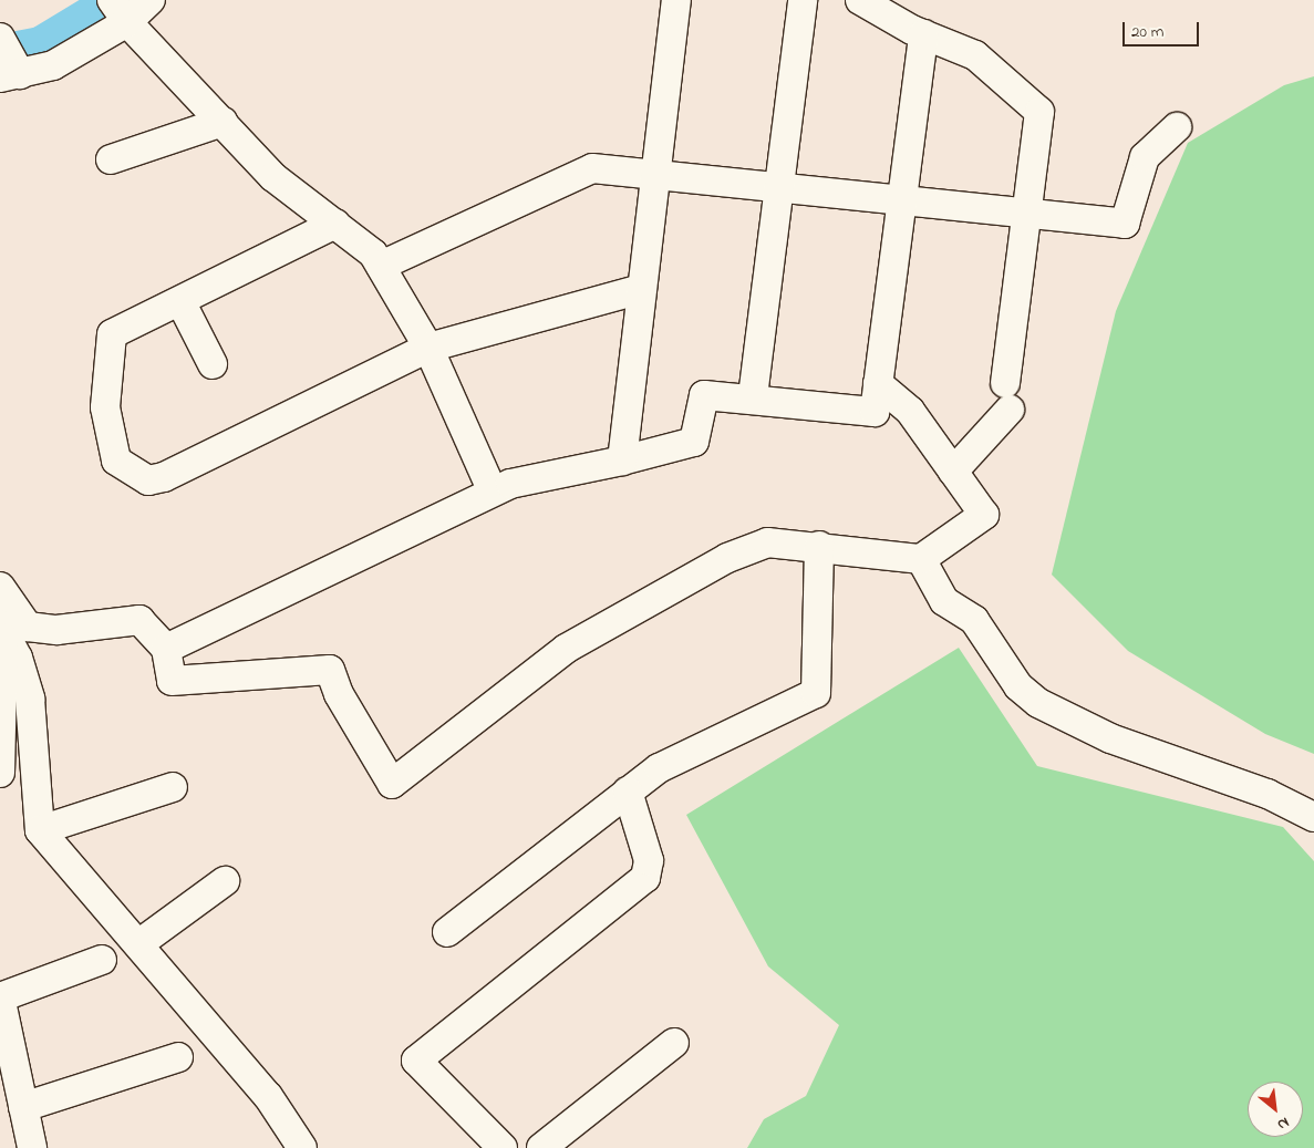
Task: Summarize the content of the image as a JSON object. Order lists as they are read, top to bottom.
{
  "scale_bar": "20 m",
  "north": "bottom right"
}
